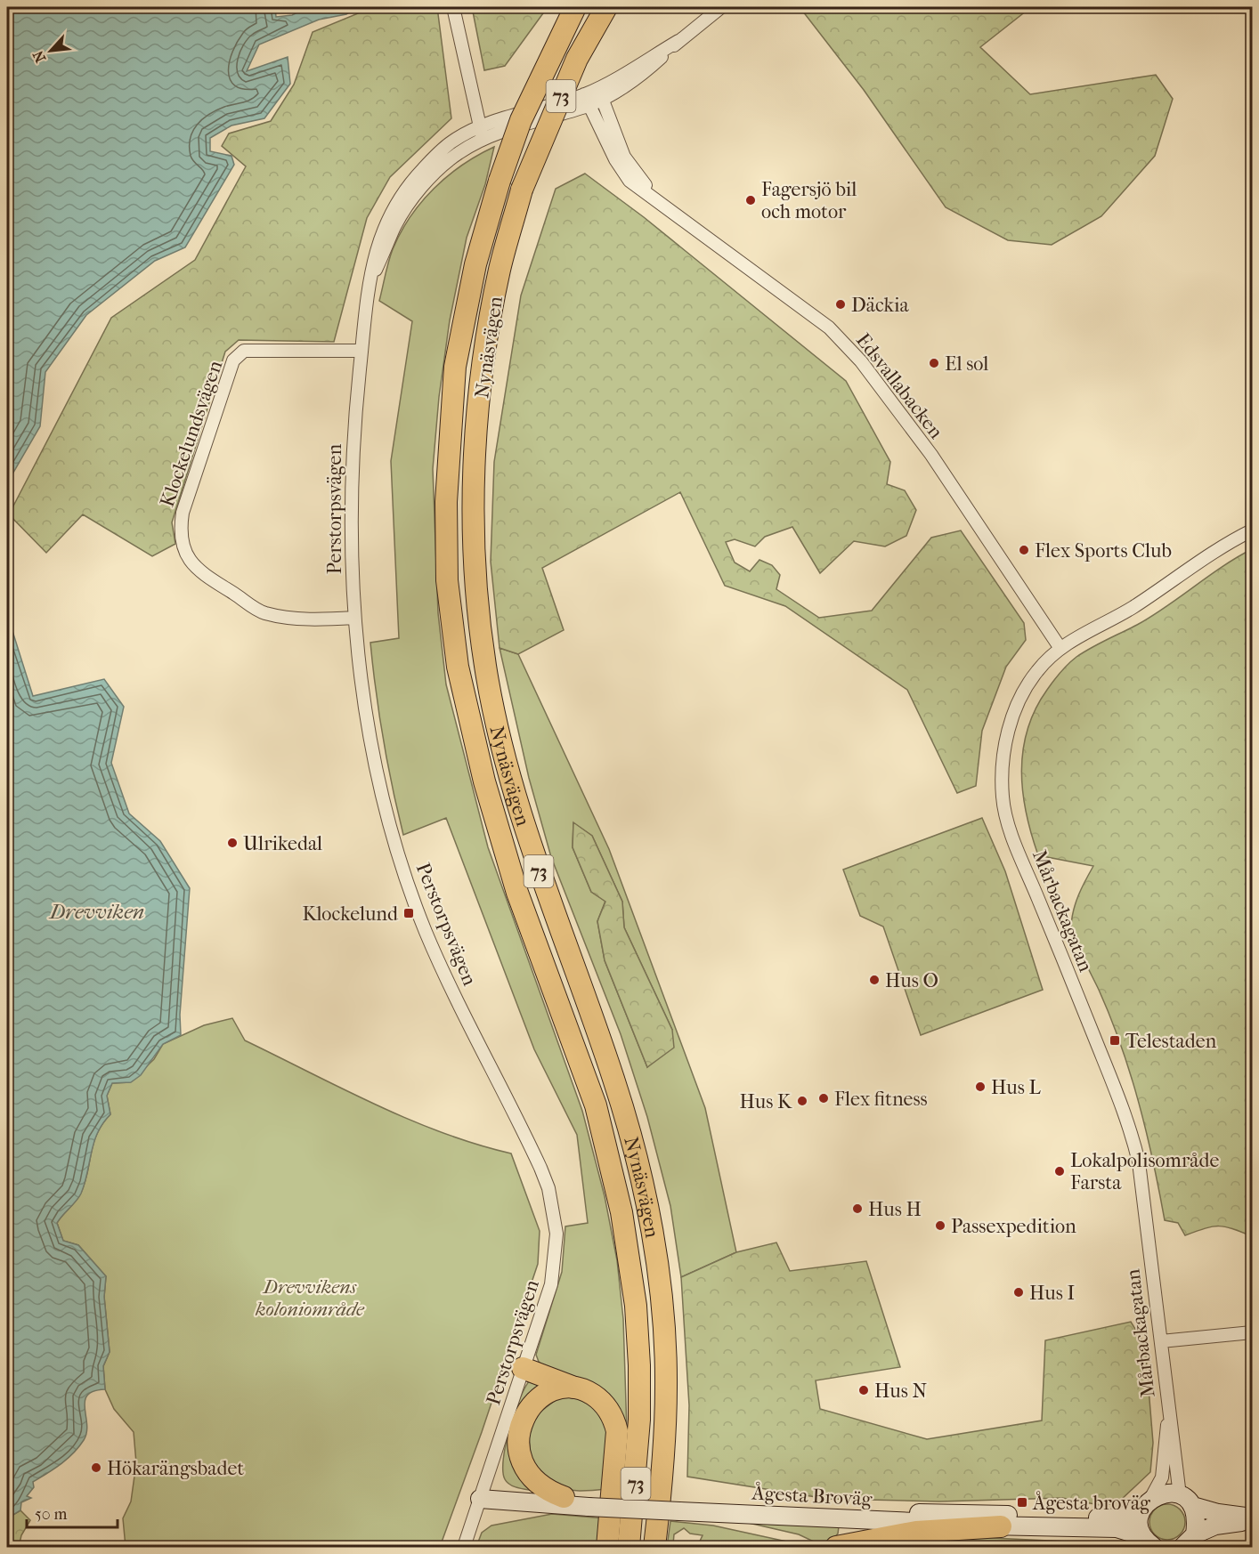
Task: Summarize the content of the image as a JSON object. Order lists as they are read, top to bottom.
{
  "streets": {
    "highway": ["73", "Nynäsvägen"],
    "main road": ["Ågesta Broväg"],
    "street": [
      "Edsvallabacken",
      "Klockelundsvägen",
      "Perstorpsvägen",
      "Mårbackagatan"
    ]
  },
  "crossings": [
    ["Edsvallabacken", "Perstorpsvägen"],
    ["Edsvallabacken", "Mårbackagatan"],
    ["Klockelundsvägen", "Perstorpsvägen"],
    ["Perstorpsvägen", "Ågesta Broväg"],
    ["Mårbackagatan", "Ågesta Broväg"]
  ],
  "water": ["Drevviken"],
  "parks": ["Drevvikens koloniområde"],
  "places": {
    "other": [
      "Fagersjö bil och motor",
      "Däckia",
      "El sol",
      "Flex Sports Club",
      "Ulrikedal",
      "Hus O",
      "Hus L",
      "Flex fitness",
      "Hus K",
      "Lokalpolisområde Farsta",
      "Hus H",
      "Passexpedition",
      "Hus I",
      "Hus N",
      "Hökarängsbadet"
    ],
    "transit": ["Klockelund", "Telestaden", "Ågesta broväg"]
  },
  "scale_bar": "50 m",
  "north": "bottom left"
}
